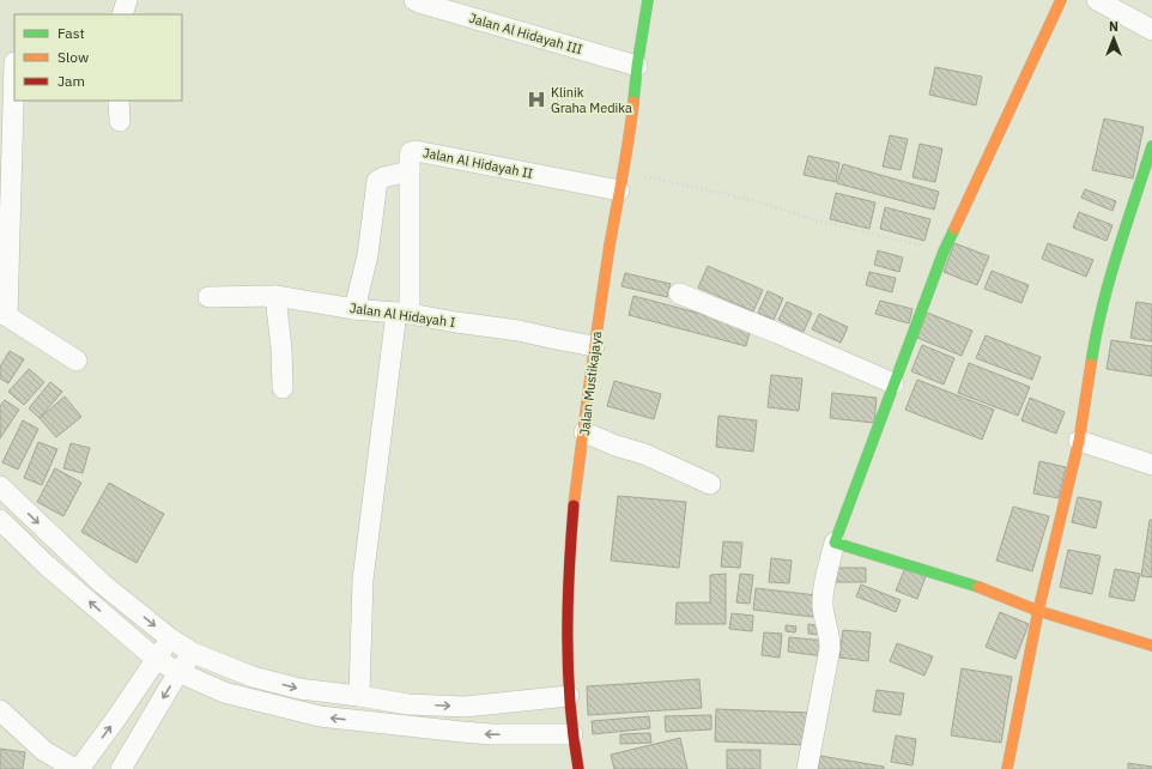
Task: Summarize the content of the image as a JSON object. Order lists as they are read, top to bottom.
{
  "streets": {
    "street": [
      "Jalan Al Hidayah III",
      "Jalan Al Hidayah II",
      "Jalan Al Hidayah I",
      "Jalan Mustikajaya"
    ]
  },
  "crossings": [
    ["Jalan Al Hidayah III", "Jalan Mustikajaya"],
    ["Jalan Al Hidayah II", "Jalan Al Hidayah I"],
    ["Jalan Al Hidayah II", "Jalan Mustikajaya"],
    ["Jalan Al Hidayah I", "Jalan Mustikajaya"]
  ],
  "places": {
    "hospital": ["Klinik Graha Medika"]
  },
  "legend": ["Fast", "Slow", "Jam"],
  "north": "top"
}
